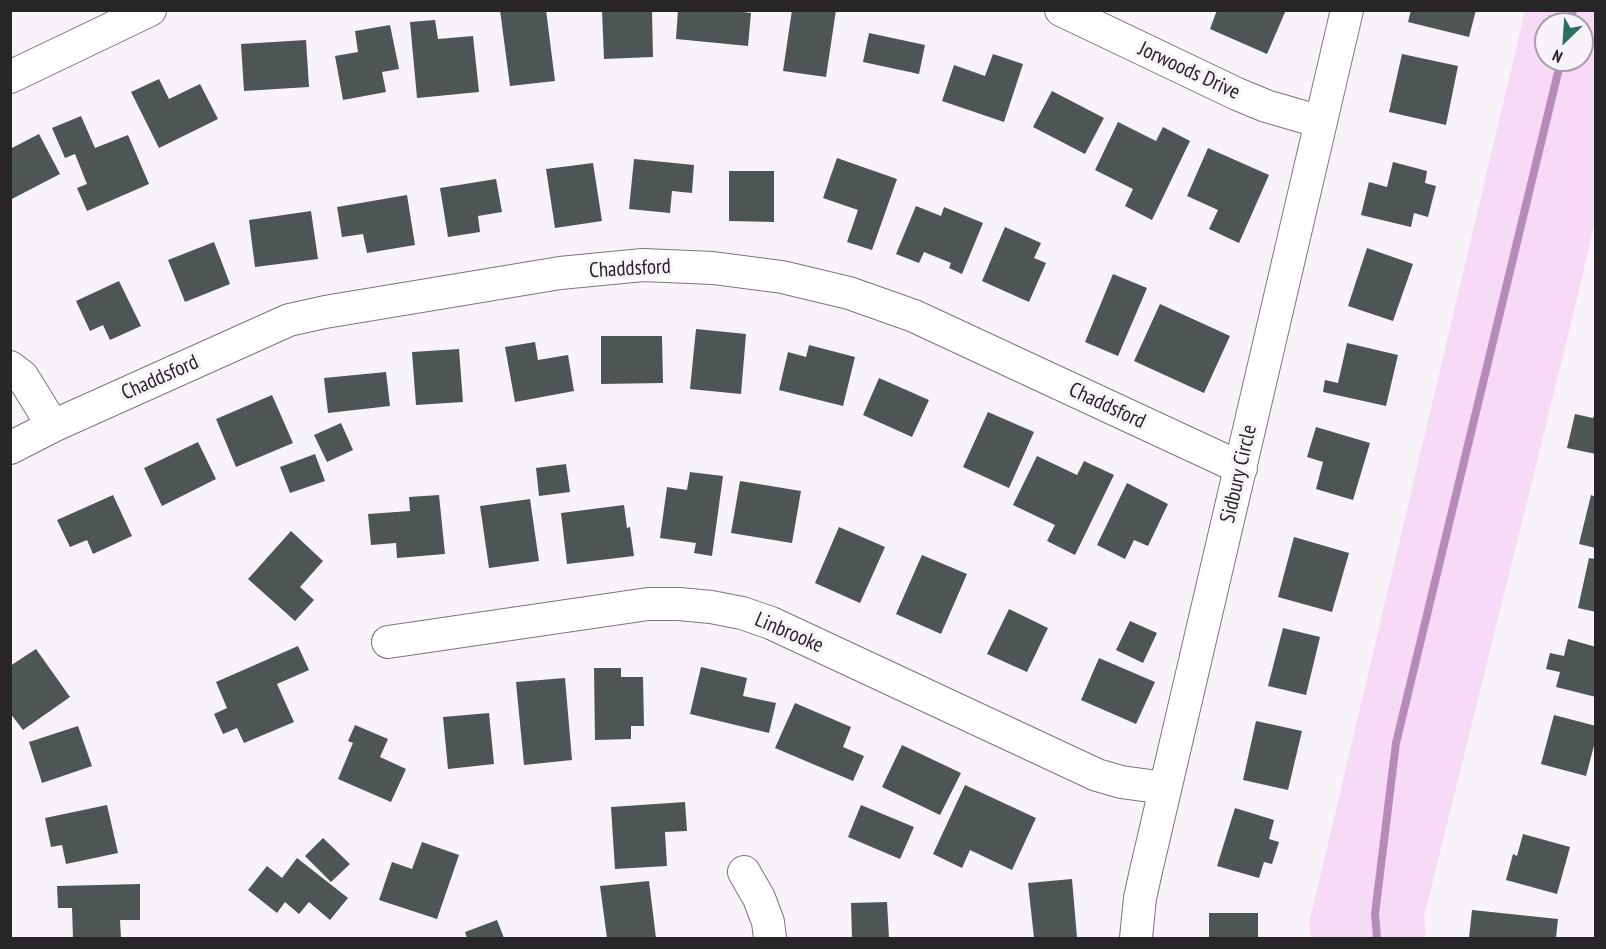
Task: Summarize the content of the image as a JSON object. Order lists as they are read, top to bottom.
{
  "streets": {
    "street": [
      "Jorwoods Drive",
      "Chaddsford",
      "Sidbury Circle",
      "Linbrooke"
    ]
  },
  "crossings": [
    ["Jorwoods Drive", "Sidbury Circle"],
    ["Chaddsford", "Sidbury Circle"],
    ["Sidbury Circle", "Linbrooke"]
  ],
  "north": "bottom left"
}
